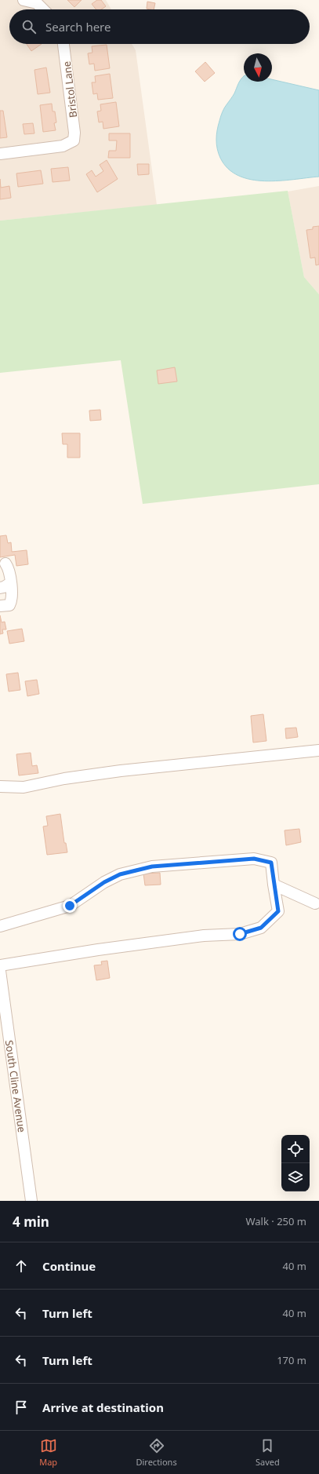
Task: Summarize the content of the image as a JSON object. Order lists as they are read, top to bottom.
{
  "streets": {
    "street": ["Bristol Lane", "South Cline Avenue"]
  },
  "north": "bottom",
  "page": {
    "search": "Search here",
    "heading": ["4 min", "Walk · 250 m"],
    "list": [
      ["Continue", "40 m"],
      ["Turn left", "40 m"],
      ["Turn left", "170 m"],
      "Arrive at destination"
    ],
    "nav": ["Map", "Directions", "Saved"]
  }
}
